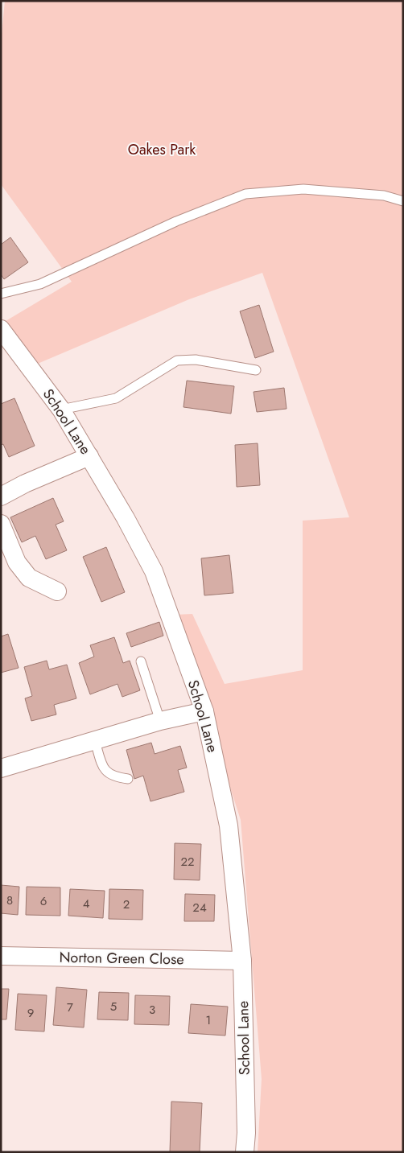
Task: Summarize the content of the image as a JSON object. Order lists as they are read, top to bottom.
{
  "streets": {
    "street": ["School Lane", "Norton Green Close"]
  },
  "crossings": [
    ["School Lane", "Norton Green Close"]
  ],
  "parks": ["Oakes Park"],
  "house_numbers": [
    "22",
    "8",
    "6",
    "4",
    "2",
    "24",
    "5",
    "7",
    "3",
    "9",
    "1"
  ]
}
